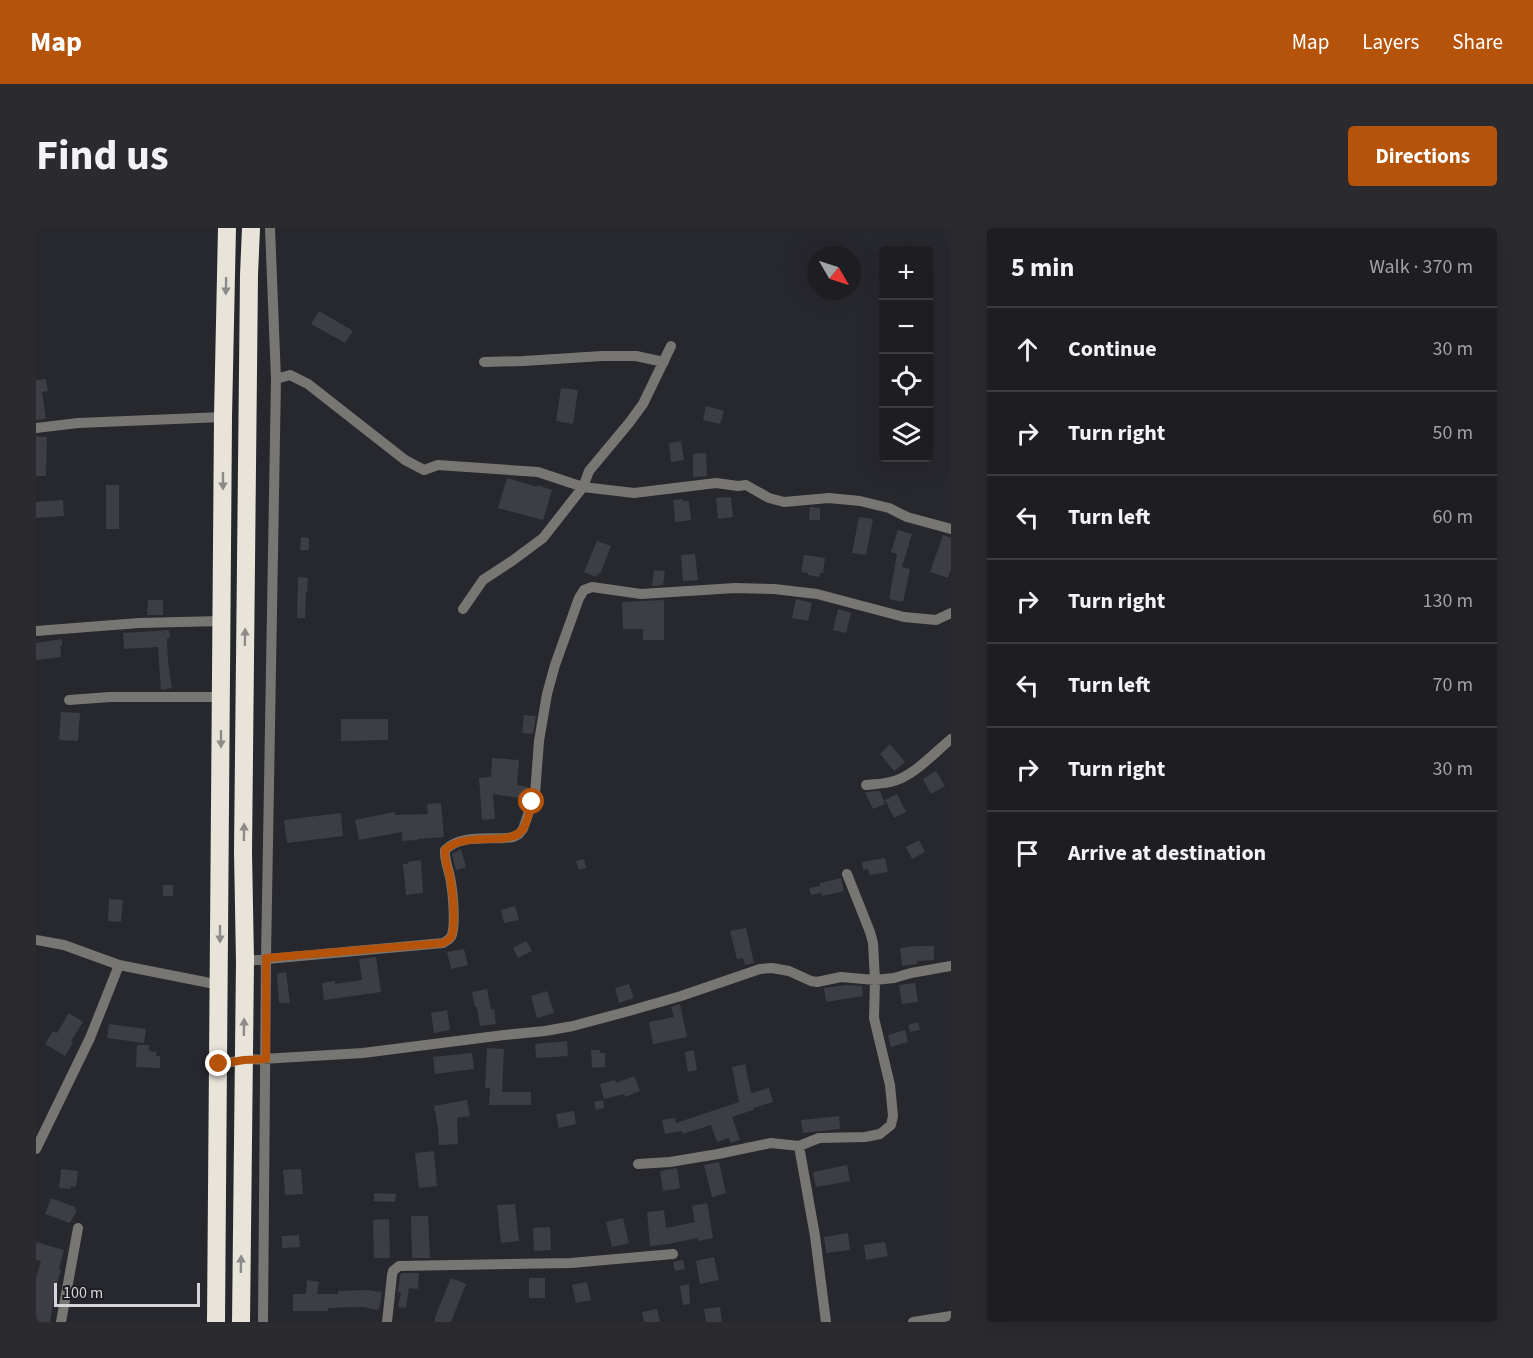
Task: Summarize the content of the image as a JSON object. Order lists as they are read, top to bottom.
{
  "scale_bar": "100 m",
  "north": "bottom right",
  "page": {
    "header": "Map",
    "nav": ["Map", "Layers", "Share"],
    "title": "Find us",
    "buttons": "Directions",
    "heading": ["5 min", "Walk · 370 m"],
    "map_buttons": ["+", "−"],
    "list": [
      ["Continue", "30 m"],
      ["Turn right", "50 m"],
      ["Turn left", "60 m"],
      ["Turn right", "130 m"],
      ["Turn left", "70 m"],
      ["Turn right", "30 m"],
      "Arrive at destination"
    ],
    "scale": "100 m"
  }
}
